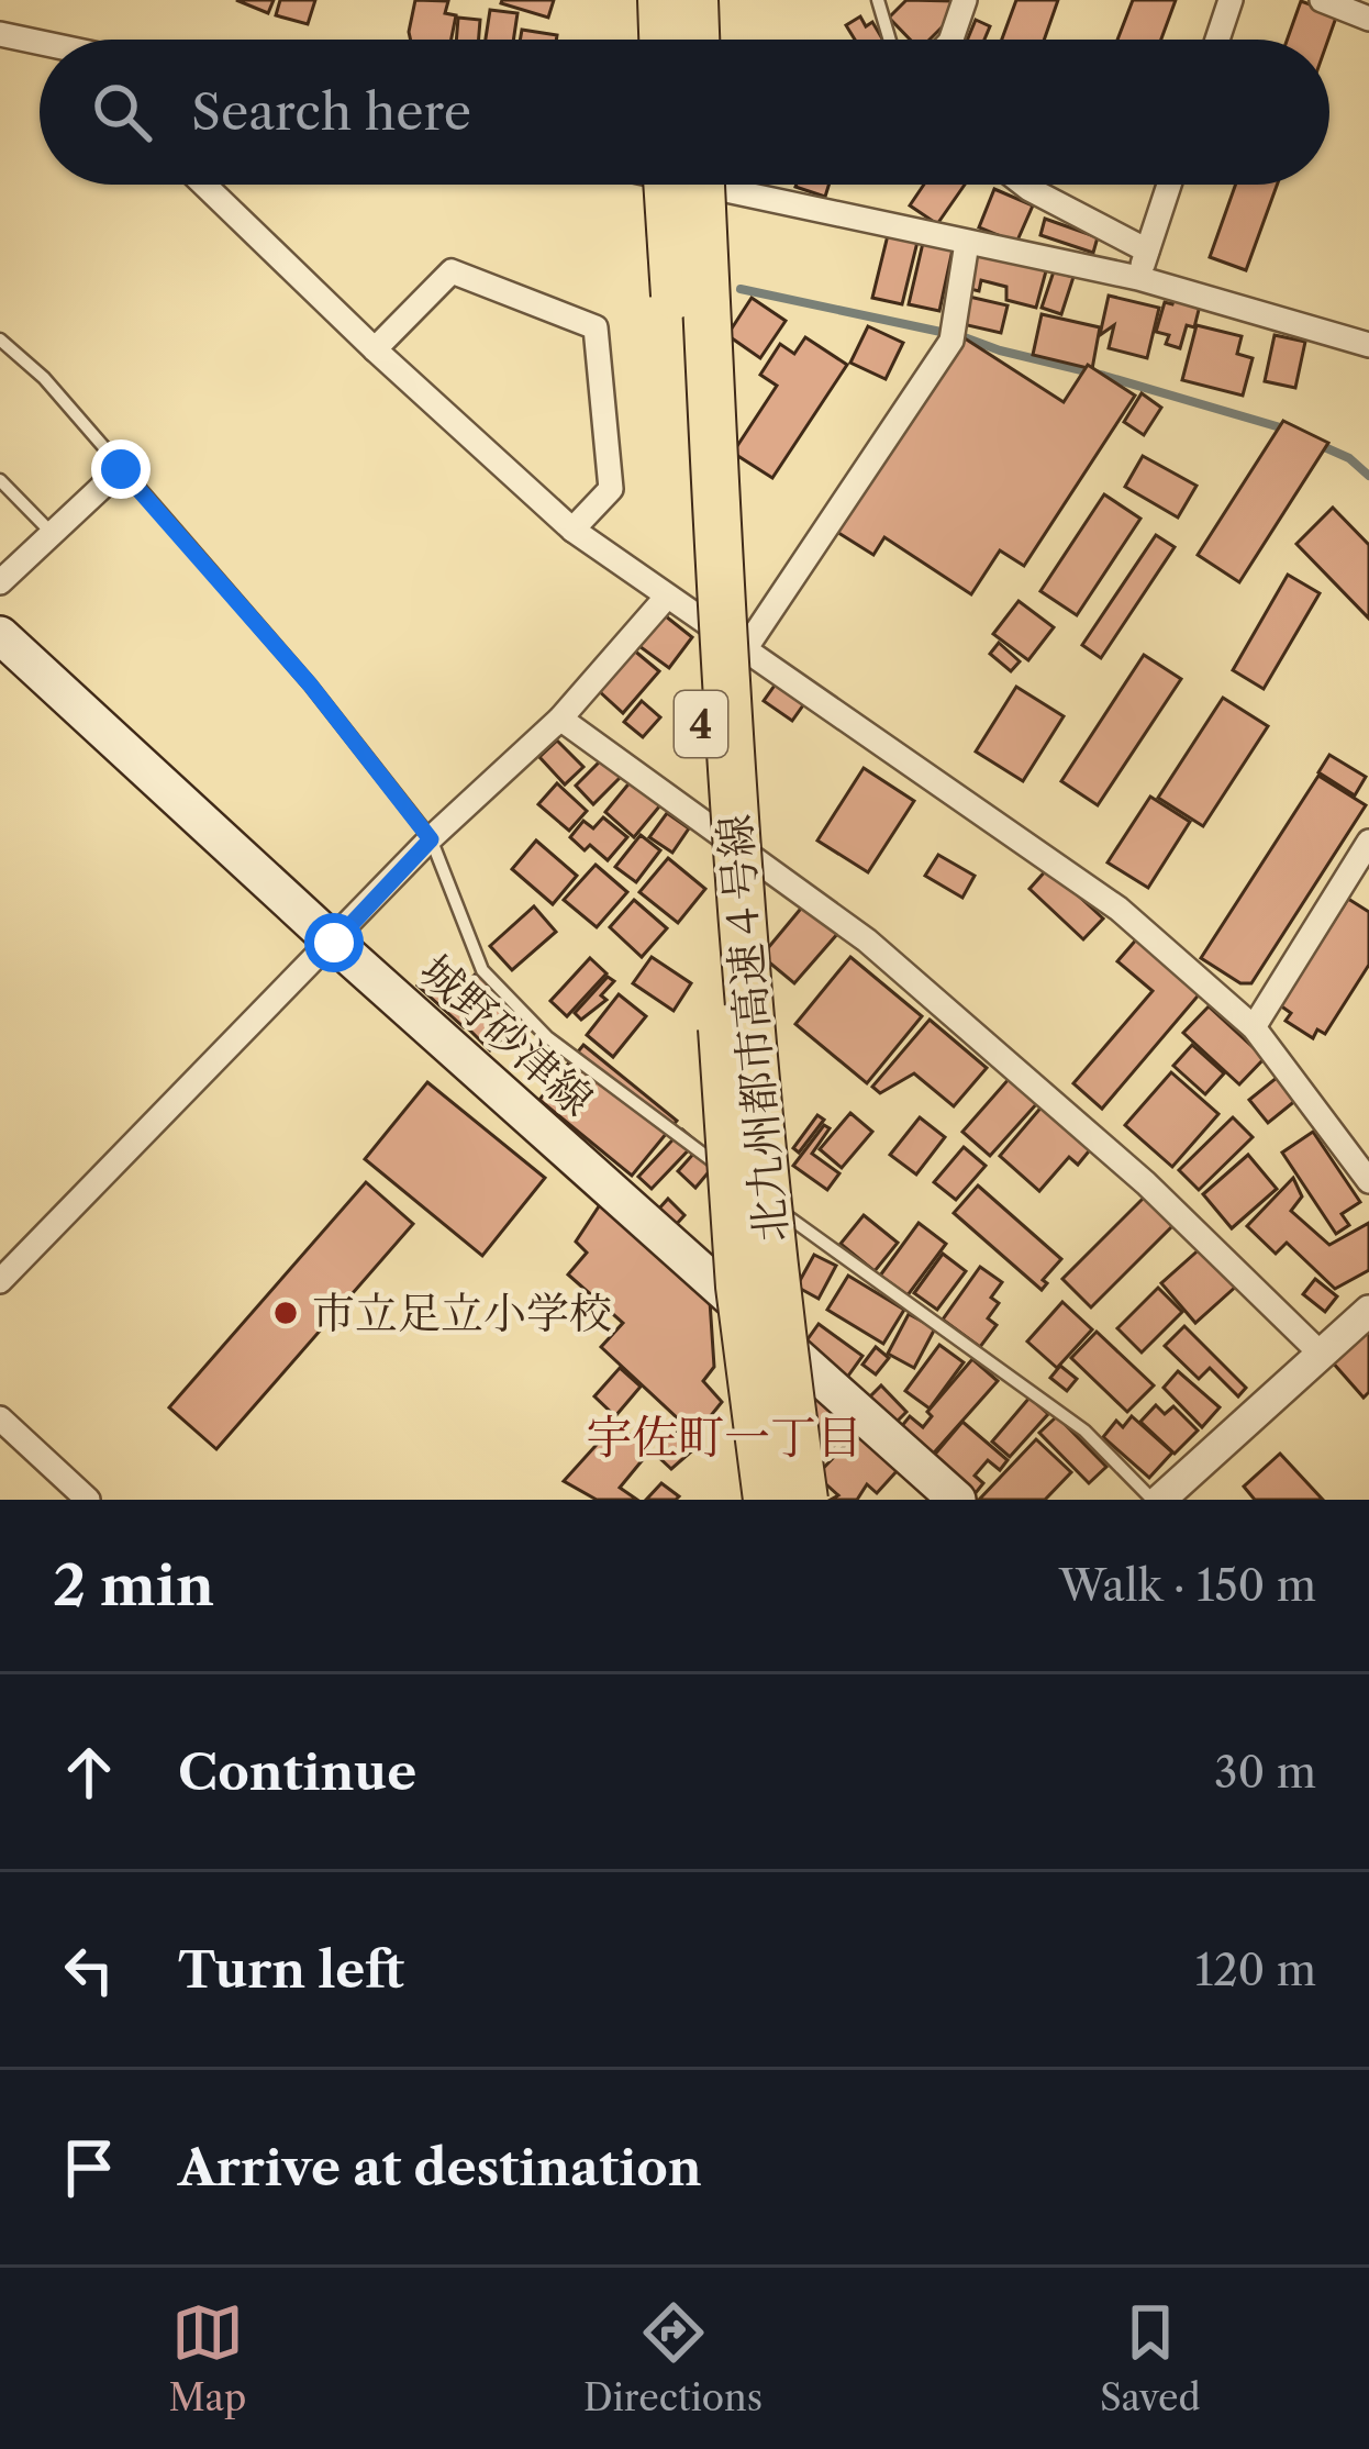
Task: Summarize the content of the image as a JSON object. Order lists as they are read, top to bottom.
{
  "streets": {
    "highway": ["4", "北九州都市高速４号線"],
    "main road": ["城野砂津線"]
  },
  "districts": ["宇佐町一丁目"],
  "places": ["市立足立小学校"],
  "page": {
    "search": "Search here",
    "heading": ["2 min", "Walk · 150 m"],
    "list": [
      ["Continue", "30 m"],
      ["Turn left", "120 m"],
      "Arrive at destination"
    ],
    "nav": ["Map", "Directions", "Saved"]
  }
}
